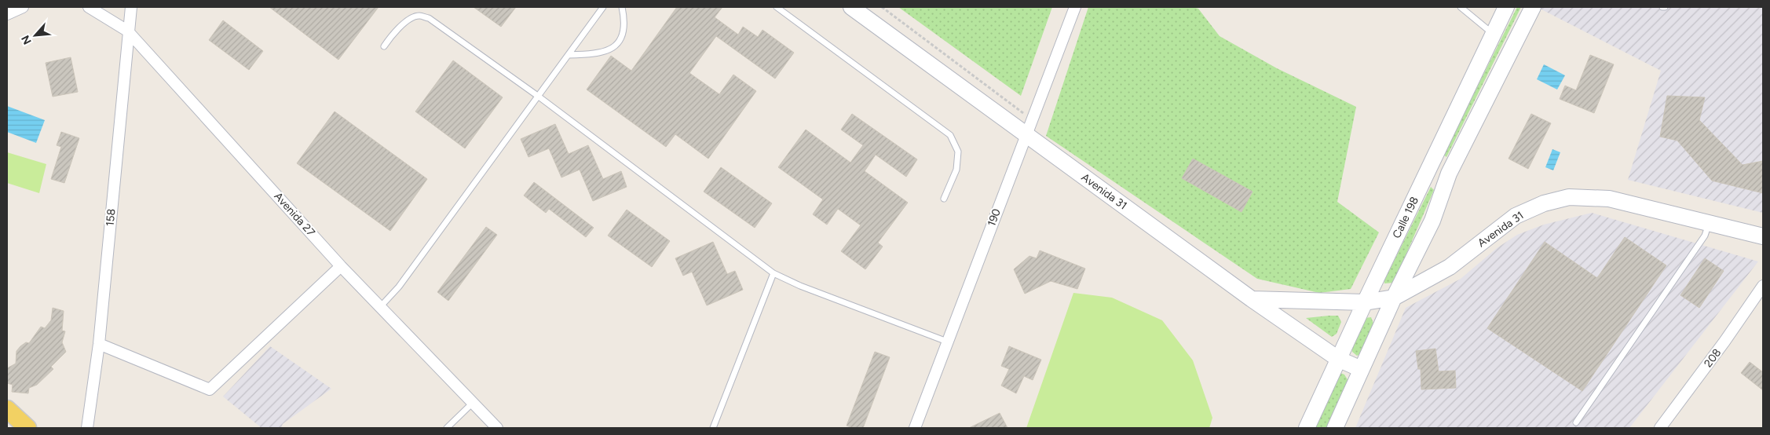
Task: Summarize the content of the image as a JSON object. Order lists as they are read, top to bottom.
{
  "streets": {
    "main road": ["Avenida 31", "Calle 198"],
    "street": [
      "Avenida 27",
      "158",
      "190",
      "208"
    ]
  },
  "crossings": [
    ["Avenida 31", "190"],
    ["Avenida 31", "Calle 198"],
    ["Avenida 27", "158"]
  ],
  "north": "bottom left"
}
